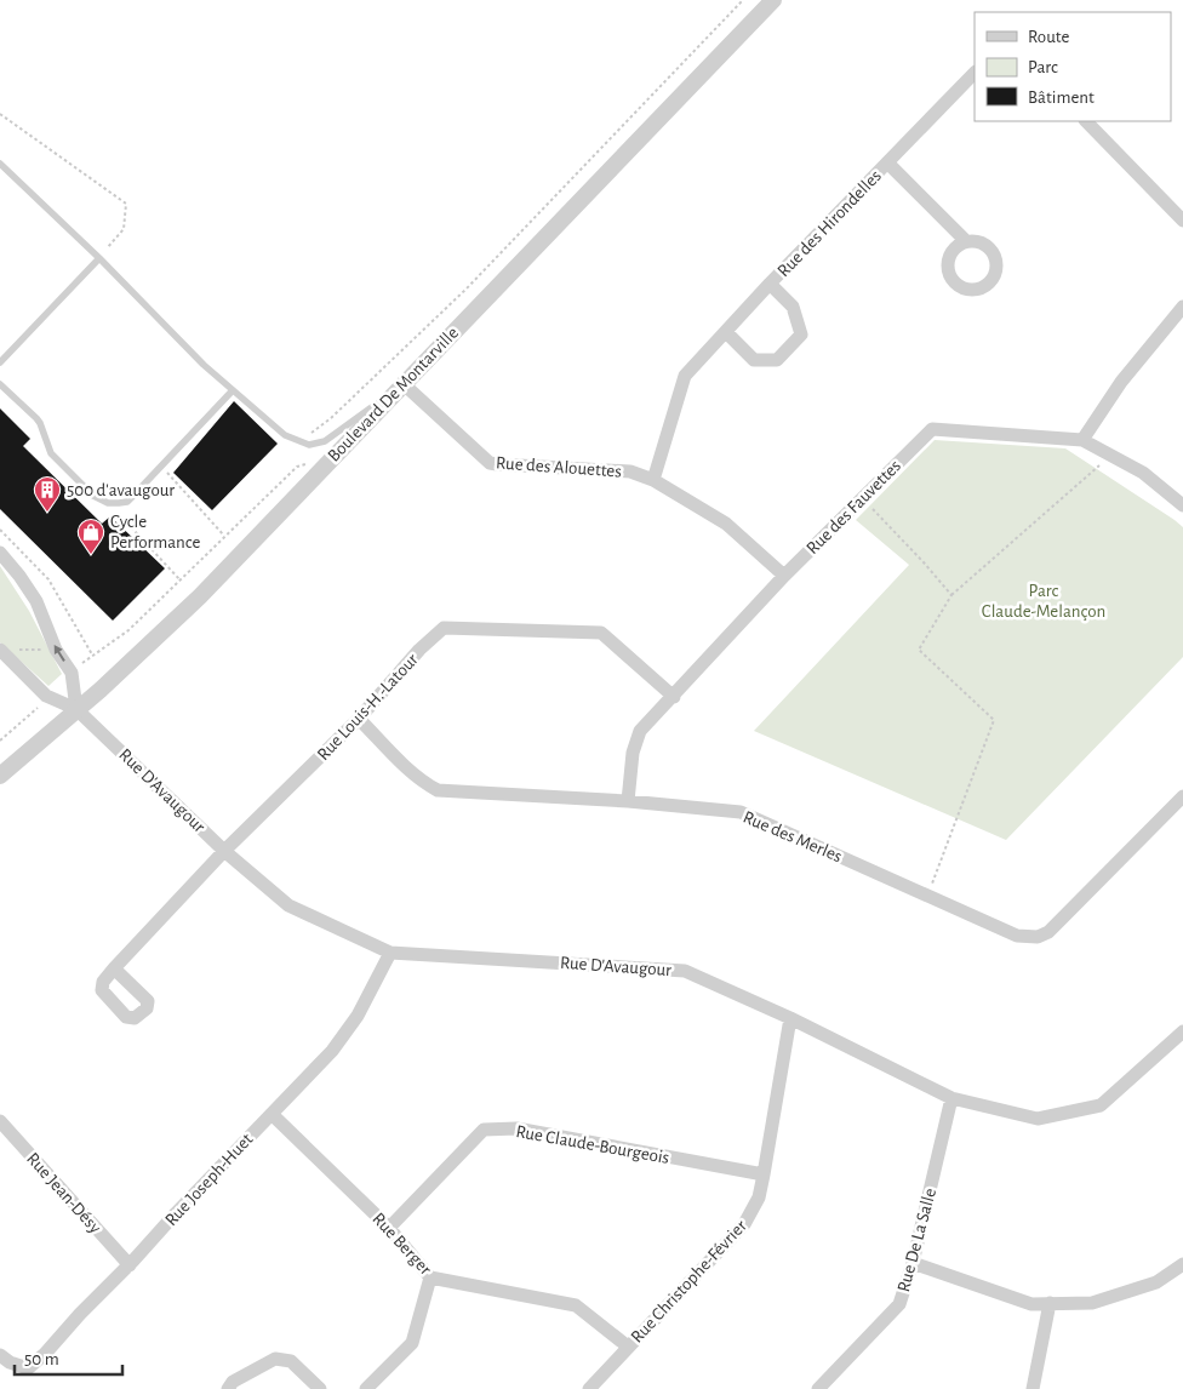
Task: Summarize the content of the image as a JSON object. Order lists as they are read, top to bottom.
{
  "streets": {
    "street": [
      "Rue des Hirondelles",
      "Boulevard De Montarville",
      "Rue des Alouettes",
      "Rue des Fauvettes",
      "Rue Louis-H.-Latour",
      "Rue D'Avaugour",
      "Rue des Merles",
      "Rue Claude-Bourgeois",
      "Rue Joseph-Huet",
      "Rue Jean-Désy",
      "Rue De La Salle",
      "Rue Berger",
      "Rue Christophe-Février"
    ]
  },
  "crossings": [
    ["Rue des Hirondelles", "Rue des Alouettes"],
    ["Boulevard De Montarville", "Rue des Alouettes"],
    ["Boulevard De Montarville", "Rue D'Avaugour"],
    ["Rue des Alouettes", "Rue des Fauvettes"],
    ["Rue des Fauvettes", "Rue Louis-H.-Latour"],
    ["Rue des Fauvettes", "Rue des Merles"],
    ["Rue Louis-H.-Latour", "Rue D'Avaugour"],
    ["Rue Louis-H.-Latour", "Rue des Merles"],
    ["Rue D'Avaugour", "Rue Joseph-Huet"],
    ["Rue D'Avaugour", "Rue De La Salle"],
    ["Rue D'Avaugour", "Rue Christophe-Février"],
    ["Rue Claude-Bourgeois", "Rue Berger"],
    ["Rue Claude-Bourgeois", "Rue Christophe-Février"],
    ["Rue Joseph-Huet", "Rue Jean-Désy"],
    ["Rue Joseph-Huet", "Rue Berger"],
    ["Rue Berger", "Rue Christophe-Février"]
  ],
  "parks": ["Parc Claude-Melançon"],
  "places": {
    "building": ["500 d'avaugour"],
    "shop": ["Cycle Performance"]
  },
  "legend": ["Route", "Parc", "Bâtiment"],
  "scale_bar": "50 m"
}
